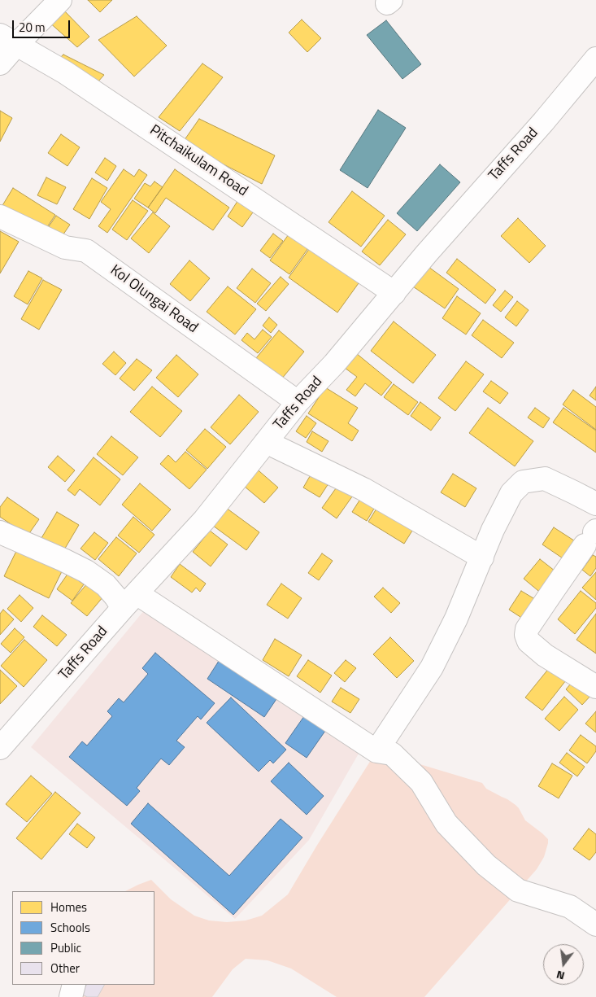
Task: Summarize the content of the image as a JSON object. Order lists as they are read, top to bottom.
{
  "streets": {
    "street": ["Taffs Road", "Pitchaikulam Road", "Kol Olungai Road"]
  },
  "crossings": [
    ["Taffs Road", "Pitchaikulam Road"],
    ["Taffs Road", "Kol Olungai Road"]
  ],
  "legend": [
    "Homes",
    "Schools",
    "Public",
    "Other"
  ],
  "scale_bar": "20 m",
  "north": "bottom"
}
